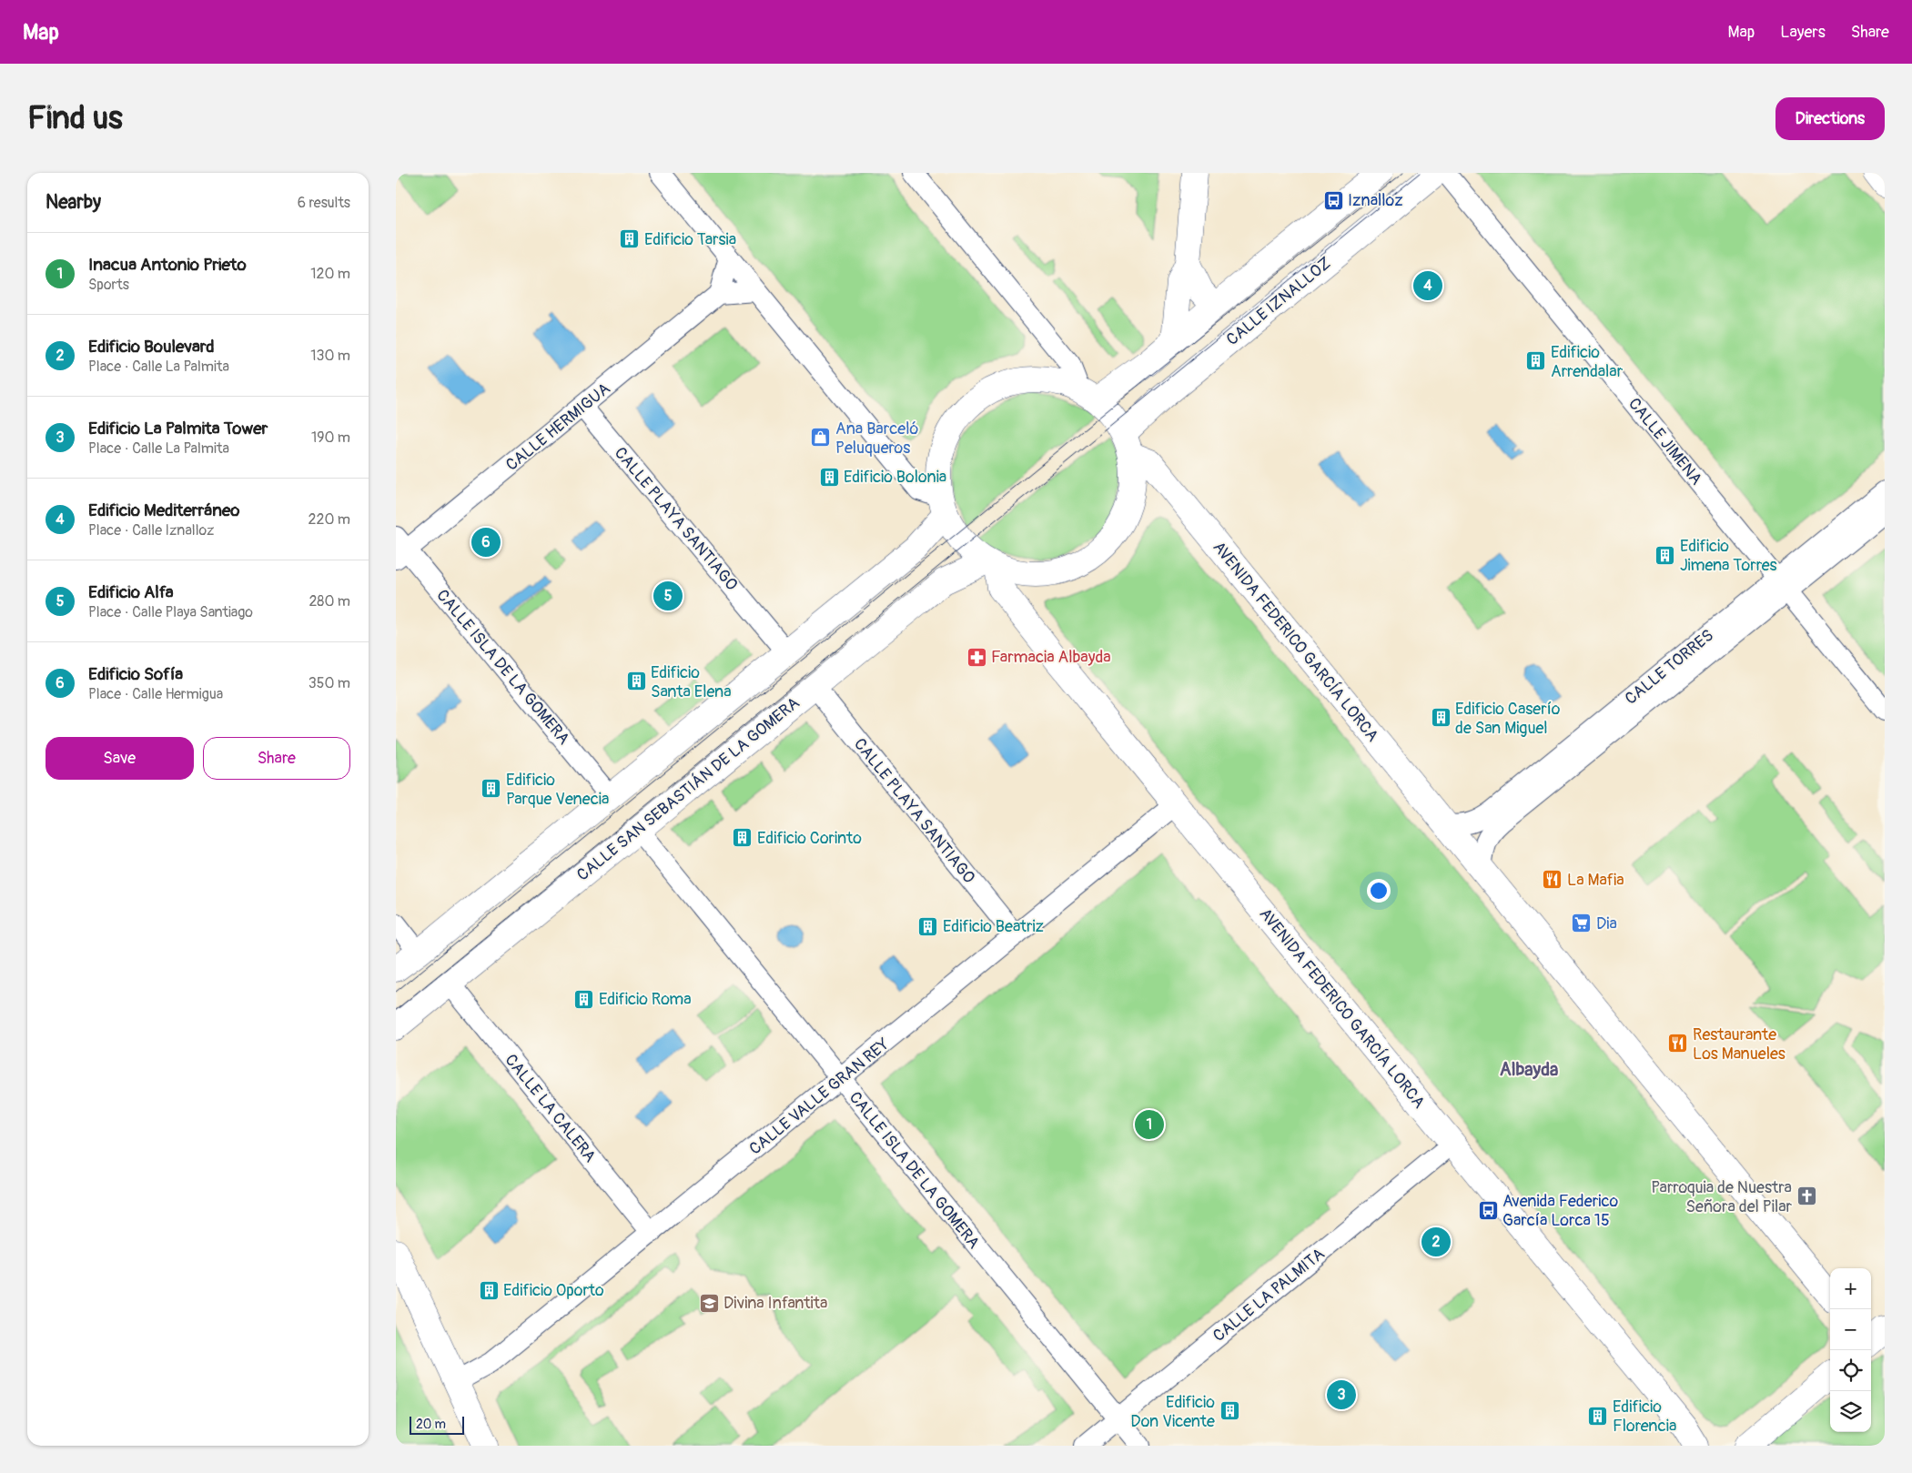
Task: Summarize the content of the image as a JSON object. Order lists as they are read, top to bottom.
{
  "streets": {
    "main road": ["CALLE IZNALLOZ", "AVENIDA FEDERICO GARCÍA LORCA", "CALLE SAN SEBASTIÁN DE LA GOMERA"],
    "street": [
      "CALLE HERMIGUA",
      "CALLE JIMENA",
      "CALLE PLAYA SANTIAGO",
      "CALLE ISLA DE LA GOMERA",
      "CALLE TORRES",
      "CALLE VALLE GRAN REY",
      "CALLE LA CALERA",
      "CALLE LA PALMITA"
    ]
  },
  "crossings": [
    ["CALLE IZNALLOZ", "AVENIDA FEDERICO GARCÍA LORCA"],
    ["CALLE HERMIGUA", "CALLE PLAYA SANTIAGO"],
    ["CALLE HERMIGUA", "CALLE ISLA DE LA GOMERA"],
    ["CALLE JIMENA", "CALLE TORRES"],
    ["CALLE PLAYA SANTIAGO", "CALLE SAN SEBASTIÁN DE LA GOMERA"],
    ["CALLE PLAYA SANTIAGO", "CALLE VALLE GRAN REY"],
    ["AVENIDA FEDERICO GARCÍA LORCA", "CALLE TORRES"],
    ["AVENIDA FEDERICO GARCÍA LORCA", "CALLE SAN SEBASTIÁN DE LA GOMERA"],
    ["AVENIDA FEDERICO GARCÍA LORCA", "CALLE VALLE GRAN REY"],
    ["AVENIDA FEDERICO GARCÍA LORCA", "CALLE LA PALMITA"],
    ["CALLE ISLA DE LA GOMERA", "CALLE SAN SEBASTIÁN DE LA GOMERA"],
    ["CALLE ISLA DE LA GOMERA", "CALLE VALLE GRAN REY"],
    ["CALLE ISLA DE LA GOMERA", "CALLE LA PALMITA"],
    ["CALLE SAN SEBASTIÁN DE LA GOMERA", "CALLE LA CALERA"],
    ["CALLE VALLE GRAN REY", "CALLE LA CALERA"]
  ],
  "districts": ["Albayda"],
  "places": {
    "bus stop": ["Iznalloz", "Avenida Federico García Lorca 15"],
    "building": [
      "Edificio Tarsia",
      "Edificio Arrendalar",
      "Edificio Bolonia",
      "Edificio Jimena Torres",
      "Edificio Santa Elena",
      "Edificio Caserío de San Miguel",
      "Edificio Parque Venecia",
      "Edificio Corinto",
      "Edificio Beatriz",
      "Edificio Roma",
      "Edificio Oporto",
      "Edificio Don Vicente",
      "Edificio Florencia"
    ],
    "shop": ["Ana Barceló Peluqueros"],
    "pharmacy": ["Farmacia Albayda"],
    "restaurant": ["La Mafia", "Restaurante Los Manueles"],
    "supermarket": ["Dia"],
    "church": ["Parroquia de Nuestra Señora del Pilar"],
    "school or university": ["Divina Infantita"]
  },
  "scale_bar": "20 m",
  "page": {
    "header": "Map",
    "nav": ["Map", "Layers", "Share"],
    "buttons": [
      "Directions",
      ["Save", "Share"]
    ],
    "title": "Find us",
    "heading": ["Nearby", "6 results"],
    "list": [
      {
        "mark": "1",
        "name": "Inacua Antonio Prieto",
        "note": "Sports",
        "value": "120 m"
      },
      {
        "mark": "2",
        "name": "Edificio Boulevard",
        "note": "Place · Calle La Palmita",
        "value": "130 m"
      },
      {
        "mark": "3",
        "name": "Edificio La Palmita Tower",
        "note": "Place · Calle La Palmita",
        "value": "190 m"
      },
      {
        "mark": "4",
        "name": "Edificio Mediterráneo",
        "note": "Place · Calle Iznalloz",
        "value": "220 m"
      },
      {
        "mark": "5",
        "name": "Edificio Alfa",
        "note": "Place · Calle Playa Santiago",
        "value": "280 m"
      },
      {
        "mark": "6",
        "name": "Edificio Sofía",
        "note": "Place · Calle Hermigua",
        "value": "350 m"
      }
    ],
    "pins": [
      "4",
      "6",
      "5",
      "1",
      "2",
      "3"
    ],
    "map_buttons": ["+", "−"],
    "scale": "20 m"
  }
}
